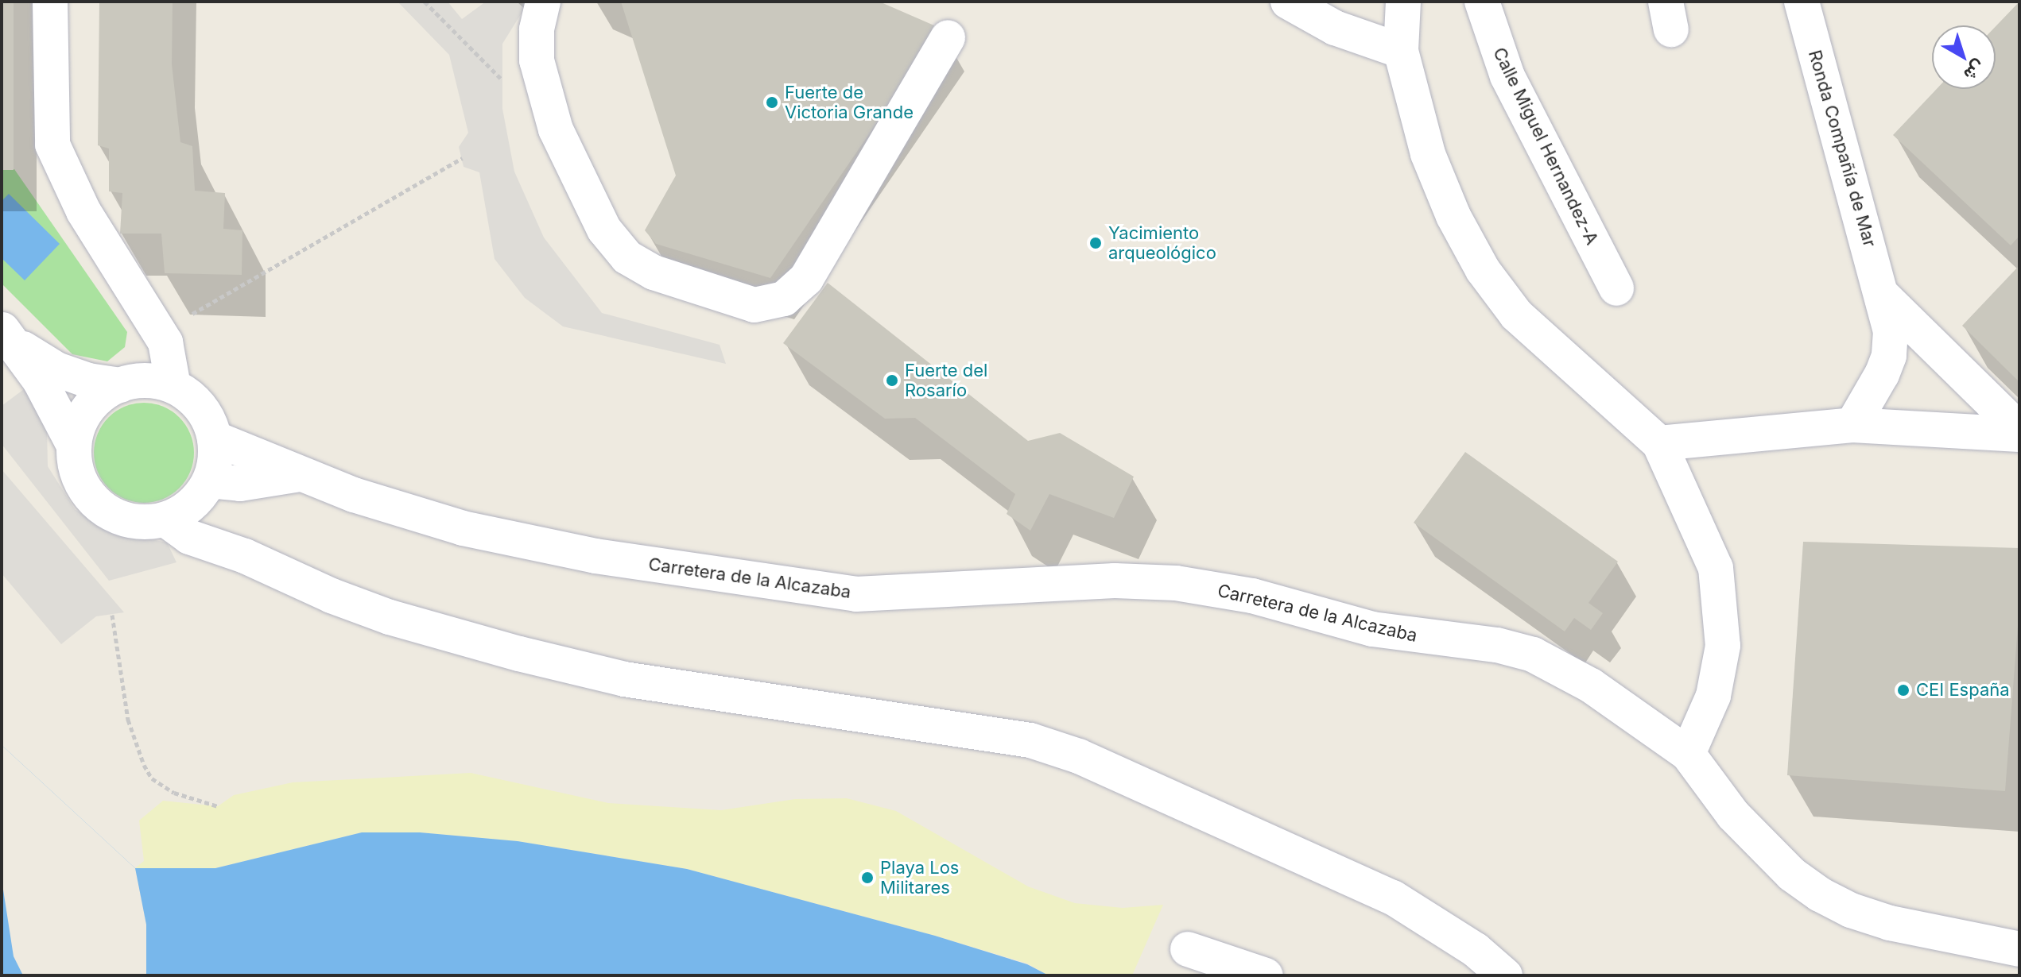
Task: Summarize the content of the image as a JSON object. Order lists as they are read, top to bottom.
{
  "streets": {
    "street": ["Calle Miguel Hernandez-A", "Ronda Compañía de Mar", "Carretera de la Alcazaba"]
  },
  "places": [
    "Fuerte de Victoria Grande",
    "Yacimiento arqueológico",
    "Fuerte del Rosarío",
    "CEI España",
    "Playa Los Militares"
  ],
  "north": "bottom right"
}
